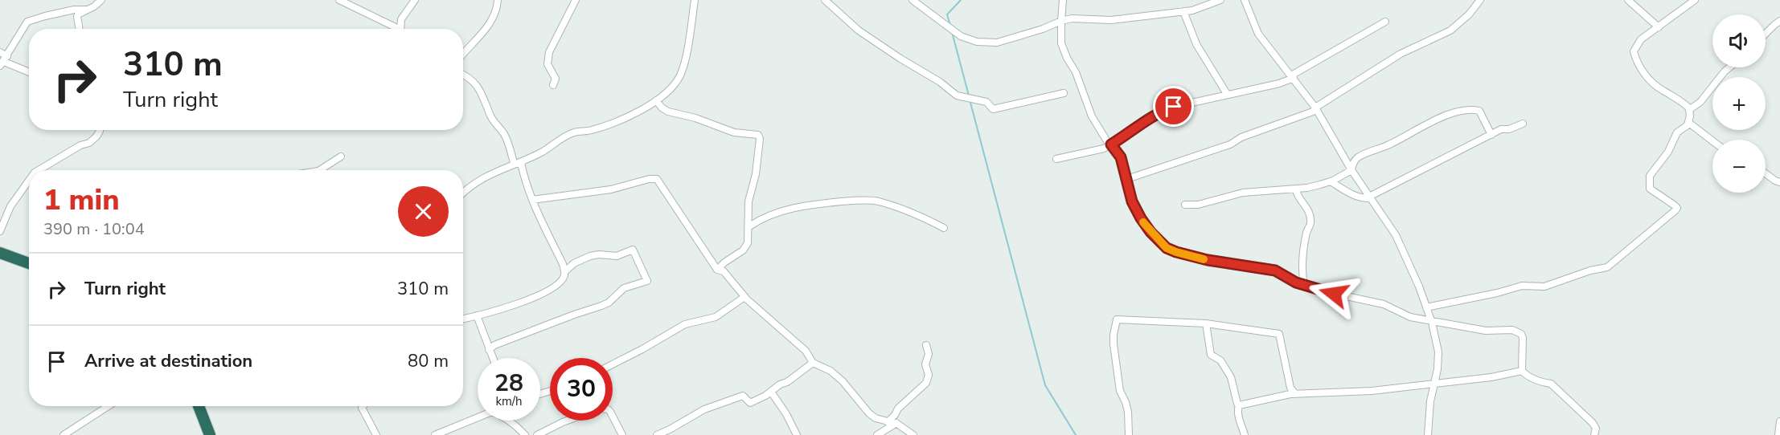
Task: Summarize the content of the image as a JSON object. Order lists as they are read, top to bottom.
{
  "page": {
    "map_buttons": ["+", "−"],
    "turn": ["310 m", "Turn right"],
    "heading": ["1 min", "390 m · 10:04"],
    "list": [
      {
        "name": "Turn right",
        "value": "310 m"
      },
      {
        "name": "Arrive at destination",
        "value": "80 m"
      }
    ],
    "speed": "28 km/h",
    "limit": "30"
  }
}
